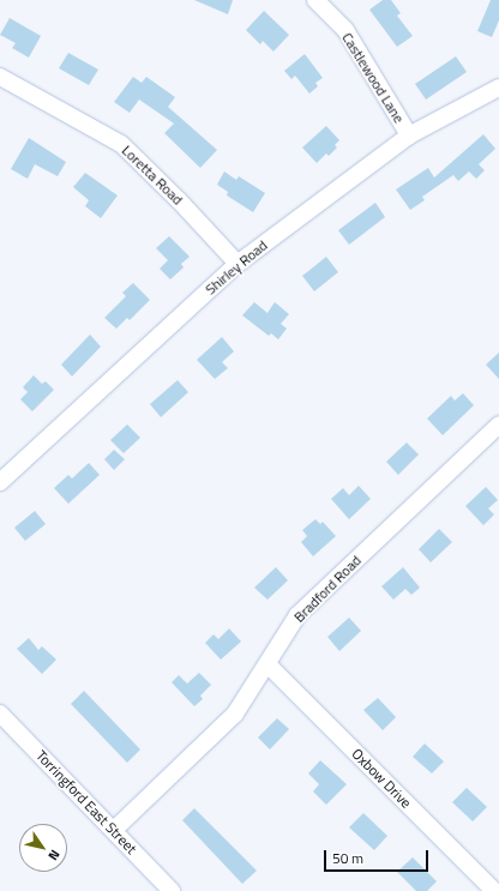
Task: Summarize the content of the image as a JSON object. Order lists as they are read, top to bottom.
{
  "streets": {
    "street": [
      "Castlewood Lane",
      "Loretta Road",
      "Shirley Road",
      "Bradford Road",
      "Oxbow Drive",
      "Torringford East Street"
    ]
  },
  "crossings": [
    ["Castlewood Lane", "Shirley Road"],
    ["Loretta Road", "Shirley Road"],
    ["Bradford Road", "Oxbow Drive"],
    ["Bradford Road", "Torringford East Street"]
  ],
  "scale_bar": "50 m",
  "north": "bottom right"
}
